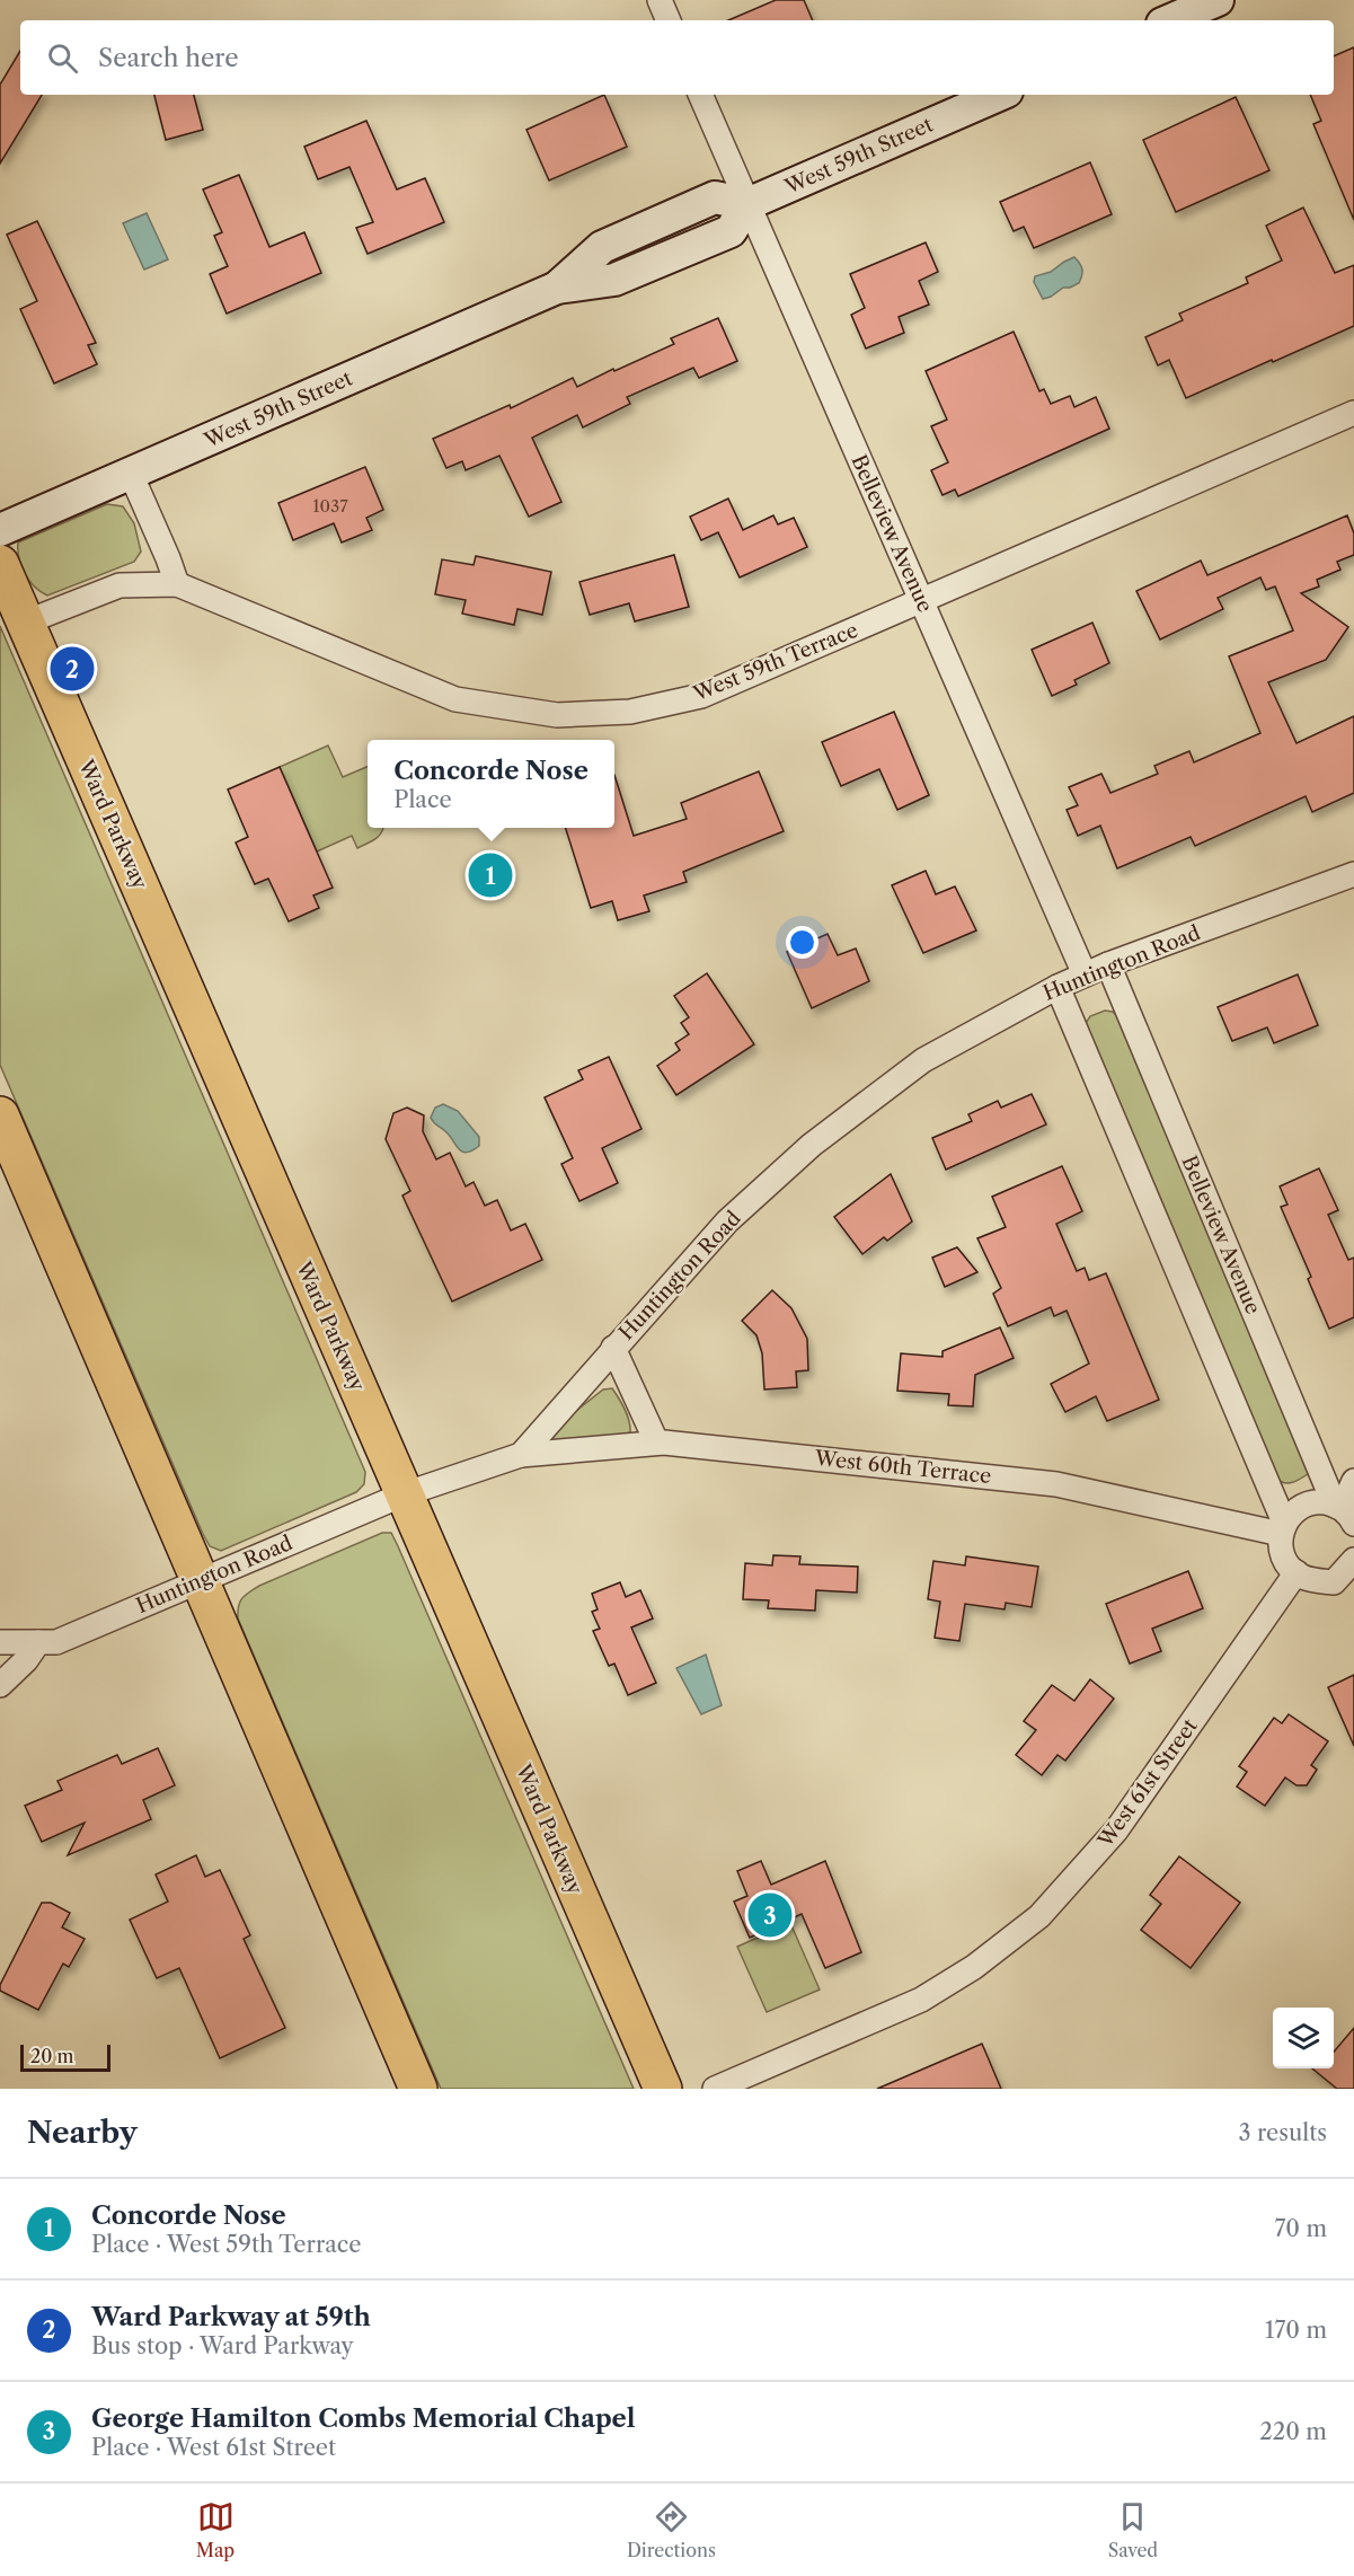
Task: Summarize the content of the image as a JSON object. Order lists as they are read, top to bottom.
{
  "streets": {
    "main road": ["Ward Parkway"],
    "street": [
      "West 59th Street",
      "Belleview Avenue",
      "West 59th Terrace",
      "Huntington Road",
      "West 60th Terrace",
      "West 61st Street"
    ]
  },
  "crossings": [
    ["West 59th Street", "Belleview Avenue"],
    ["Belleview Avenue", "West 59th Terrace"],
    ["Belleview Avenue", "Huntington Road"],
    ["West 59th Terrace", "Ward Parkway"],
    ["Ward Parkway", "Huntington Road"],
    ["Huntington Road", "West 60th Terrace"]
  ],
  "house_numbers": ["1037"],
  "scale_bar": "20 m",
  "page": {
    "search": "Search here",
    "pins": ["2", "1", "3"],
    "popup": ["Concorde Nose", "Place"],
    "scale": "20 m",
    "heading": ["Nearby", "3 results"],
    "list": [
      {
        "mark": "1",
        "name": "Concorde Nose",
        "note": "Place · West 59th Terrace",
        "value": "70 m"
      },
      {
        "mark": "2",
        "name": "Ward Parkway at 59th",
        "note": "Bus stop · Ward Parkway",
        "value": "170 m"
      },
      {
        "mark": "3",
        "name": "George Hamilton Combs Memorial Chapel",
        "note": "Place · West 61st Street",
        "value": "220 m"
      }
    ],
    "nav": ["Map", "Directions", "Saved"]
  }
}
